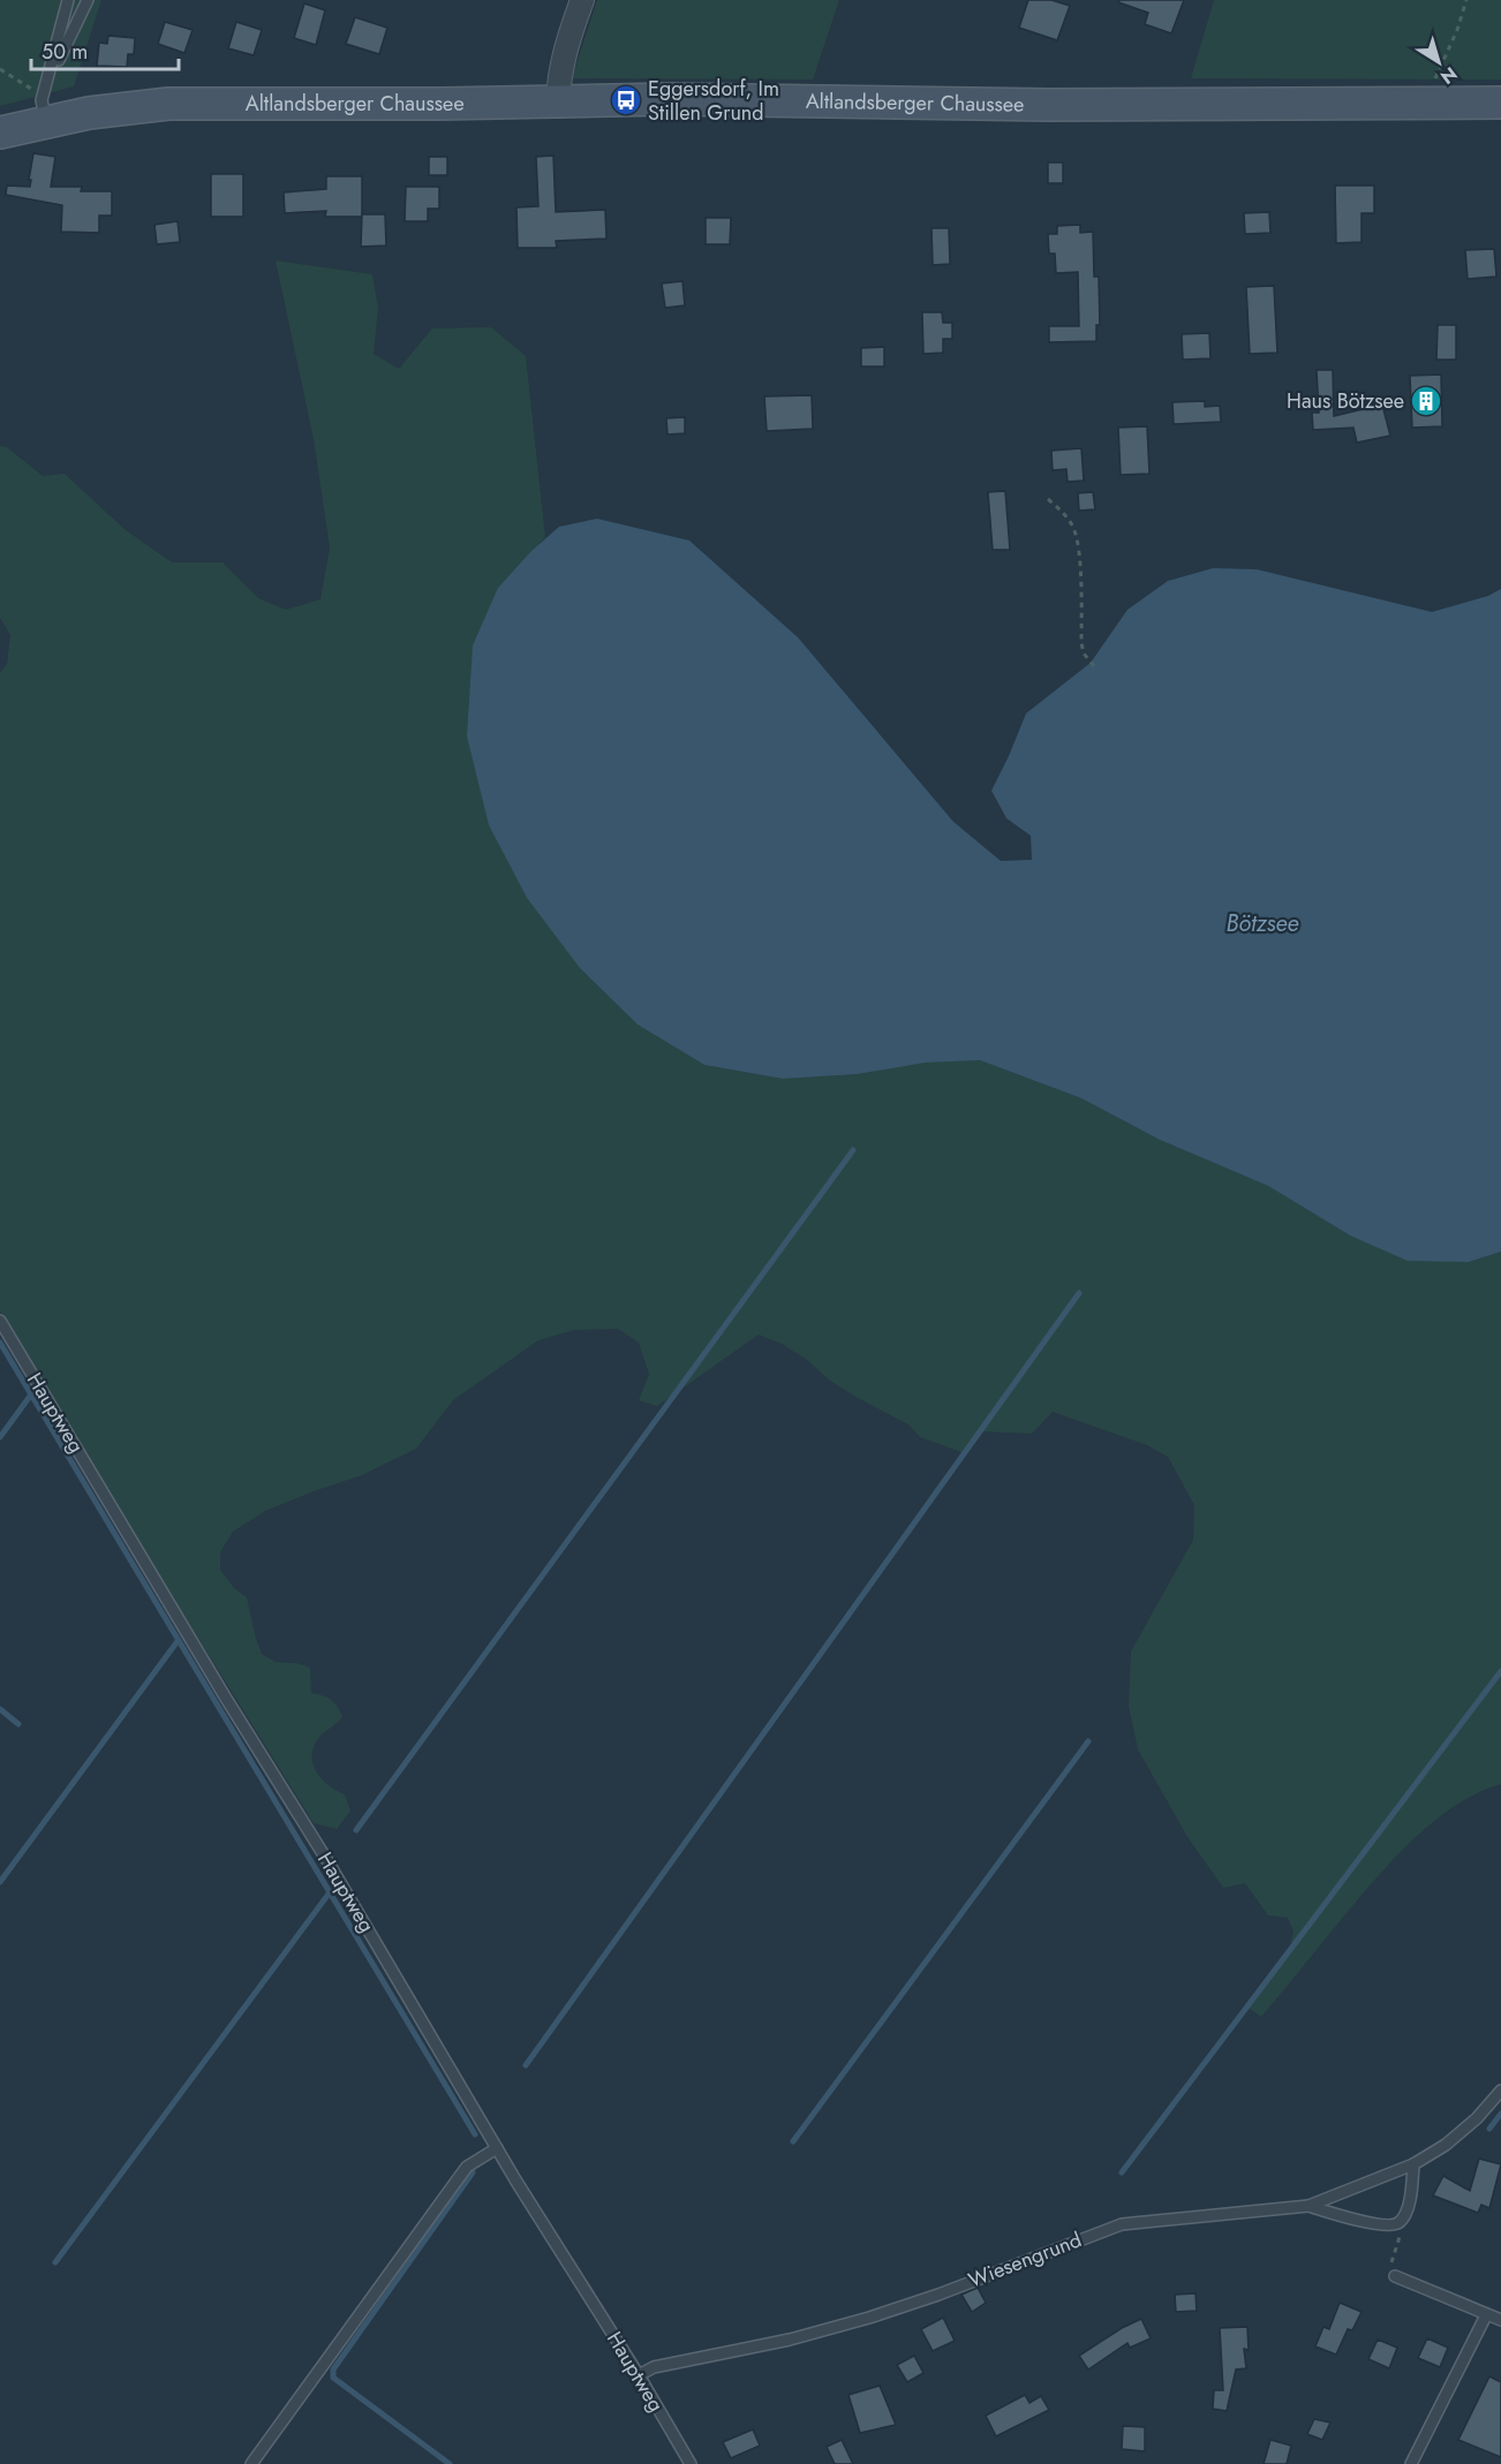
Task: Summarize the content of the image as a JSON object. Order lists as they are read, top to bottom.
{
  "streets": {
    "main road": ["Altlandsberger Chaussee"],
    "lane": ["Hauptweg", "Wiesengrund"]
  },
  "crossings": [
    ["Hauptweg", "Wiesengrund"]
  ],
  "water": ["Bötzsee"],
  "places": {
    "bus stop": ["Eggersdorf, Im Stillen Grund"],
    "building": ["Haus Bötzsee"]
  },
  "scale_bar": "50 m",
  "north": "bottom right"
}
